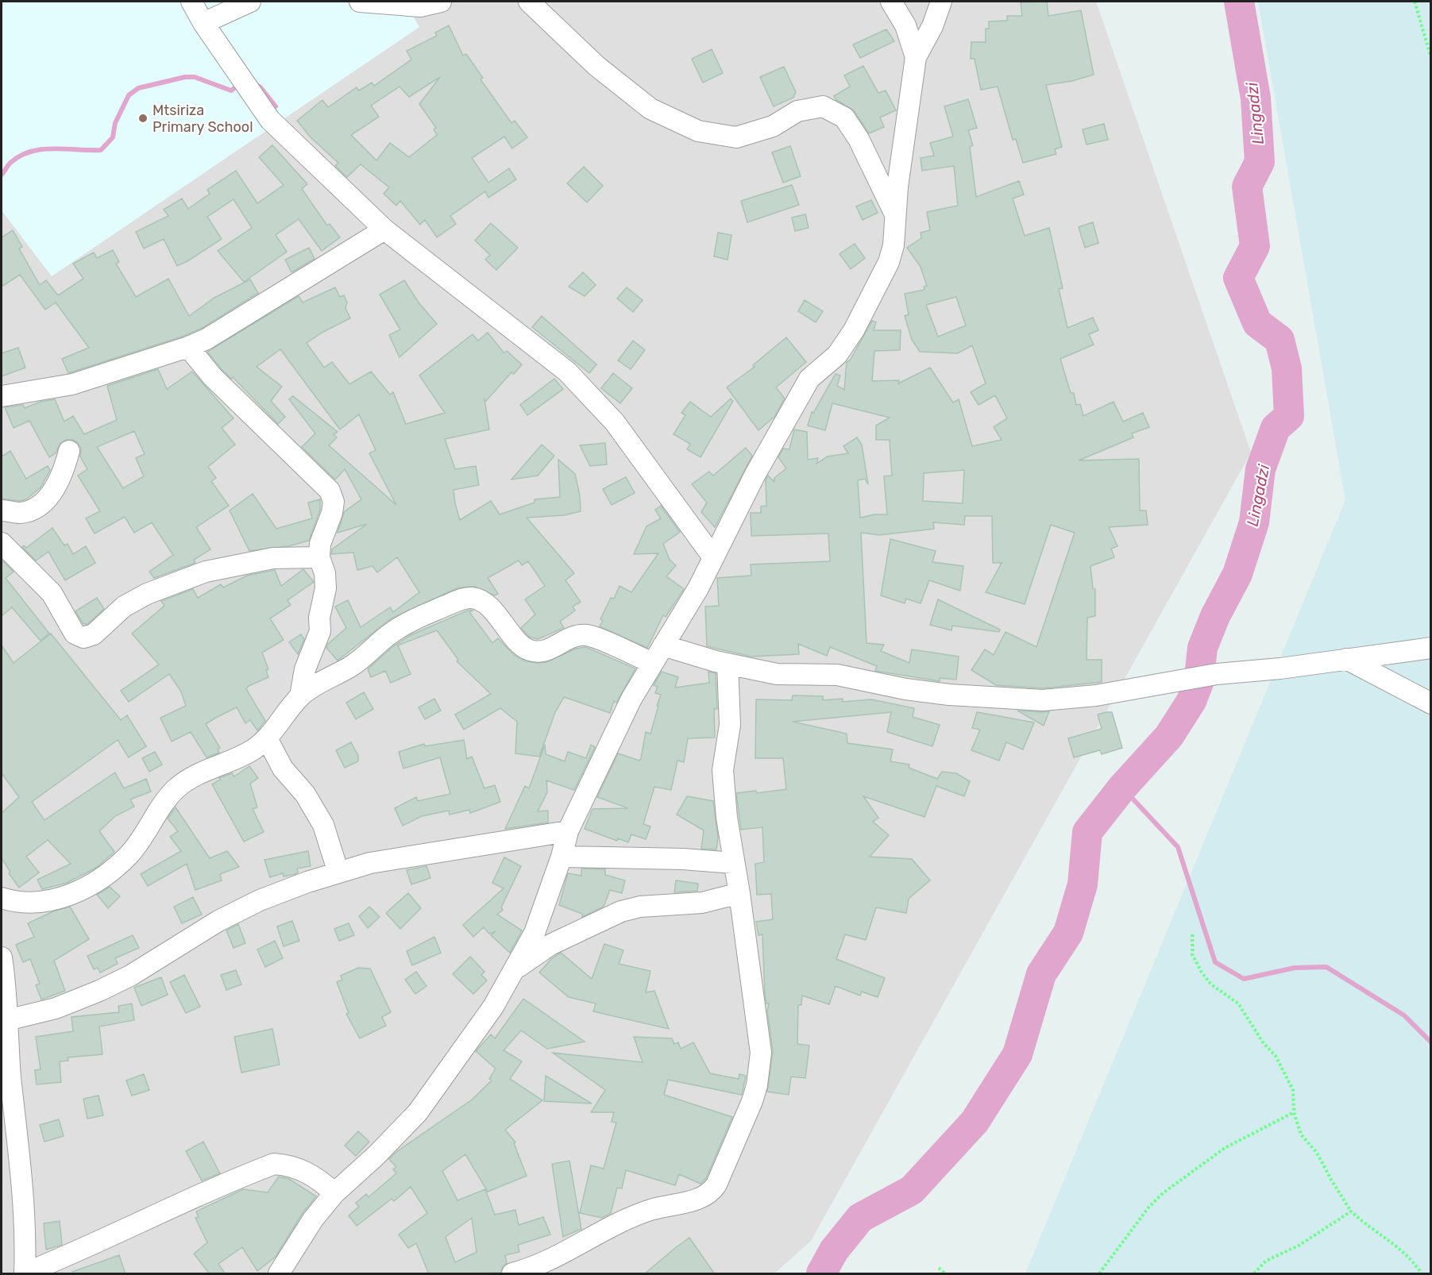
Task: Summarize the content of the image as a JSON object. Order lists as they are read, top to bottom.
{
  "water": ["Lingadzi"],
  "places": ["Mtsiriza Primary School"]
}
